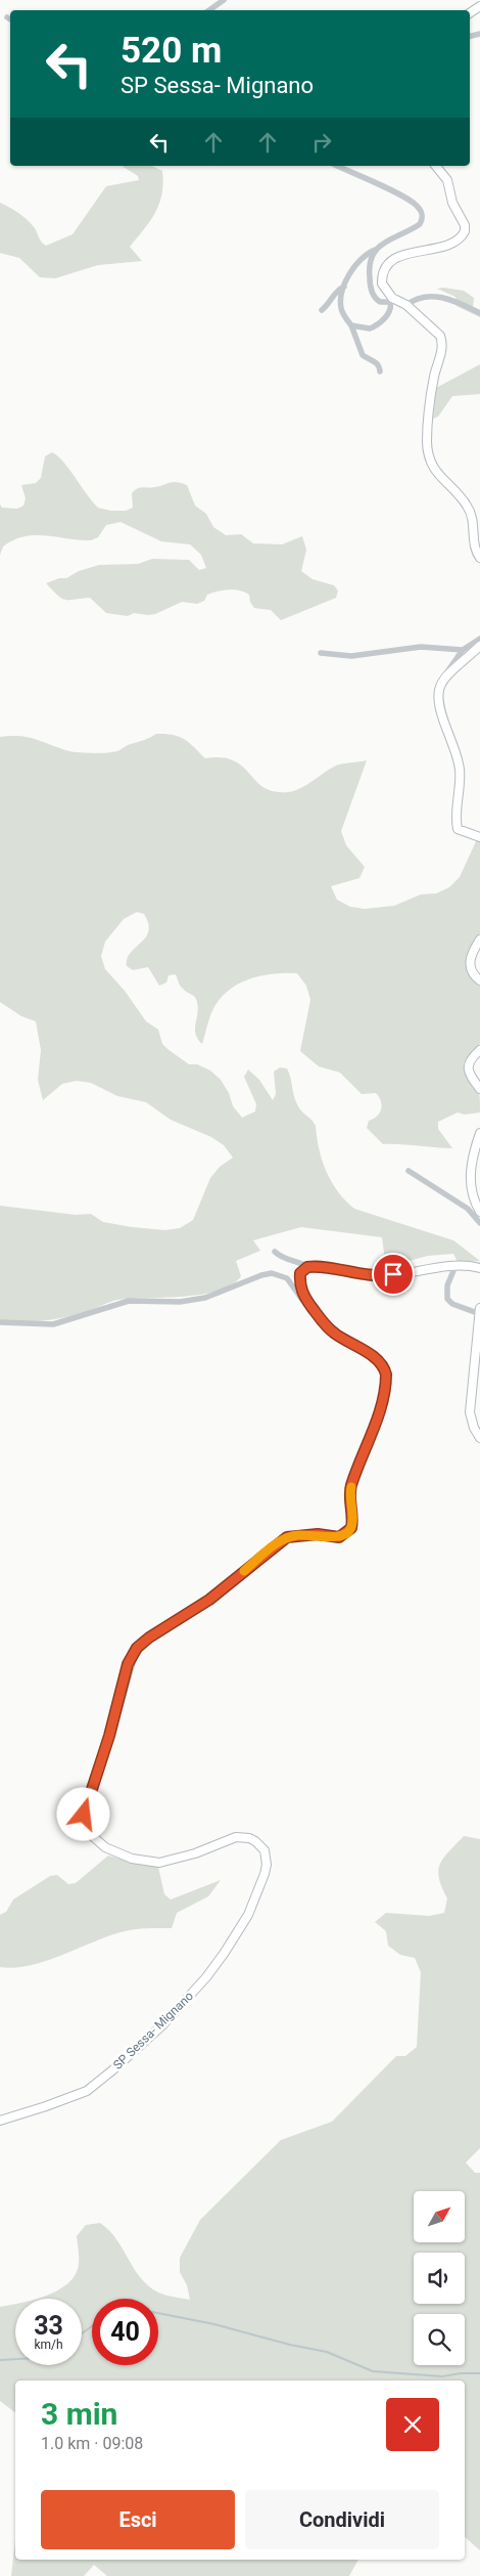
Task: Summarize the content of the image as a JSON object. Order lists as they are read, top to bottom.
{
  "streets": {
    "street": ["SP Sessa- Mignano"]
  },
  "north": "top right",
  "page": {
    "turn": ["520 m", "SP Sessa- Mignano"],
    "speed": "33 km/h",
    "limit": "40",
    "heading": ["3 min", "1.0 km · 09:08"],
    "buttons": ["Esci", "Condividi"]
  }
}
